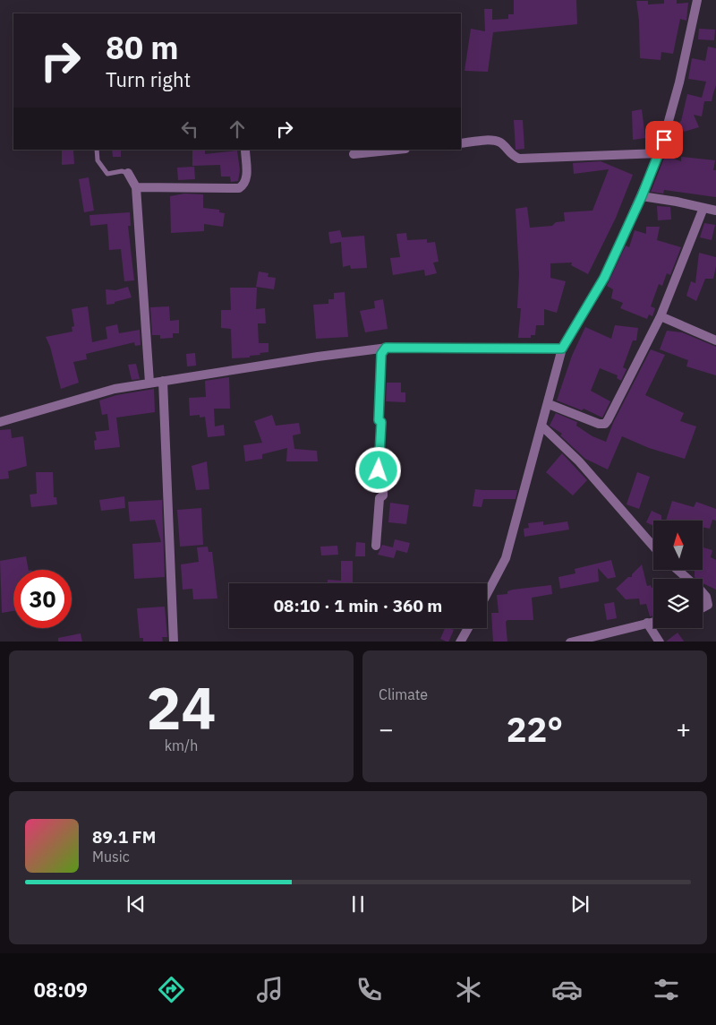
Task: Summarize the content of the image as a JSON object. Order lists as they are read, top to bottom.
{
  "north": "top",
  "page": {
    "turn": ["80 m", "Turn right"],
    "limit": "30",
    "trip": "08:10 · 1 min · 360 m",
    "tile": [
      ["24", "km/h"],
      "Climate"
    ],
    "heat": ["−", "22°", "+"],
    "song": ["89.1 FM", "Music"],
    "tabs": "08:09"
  }
}
